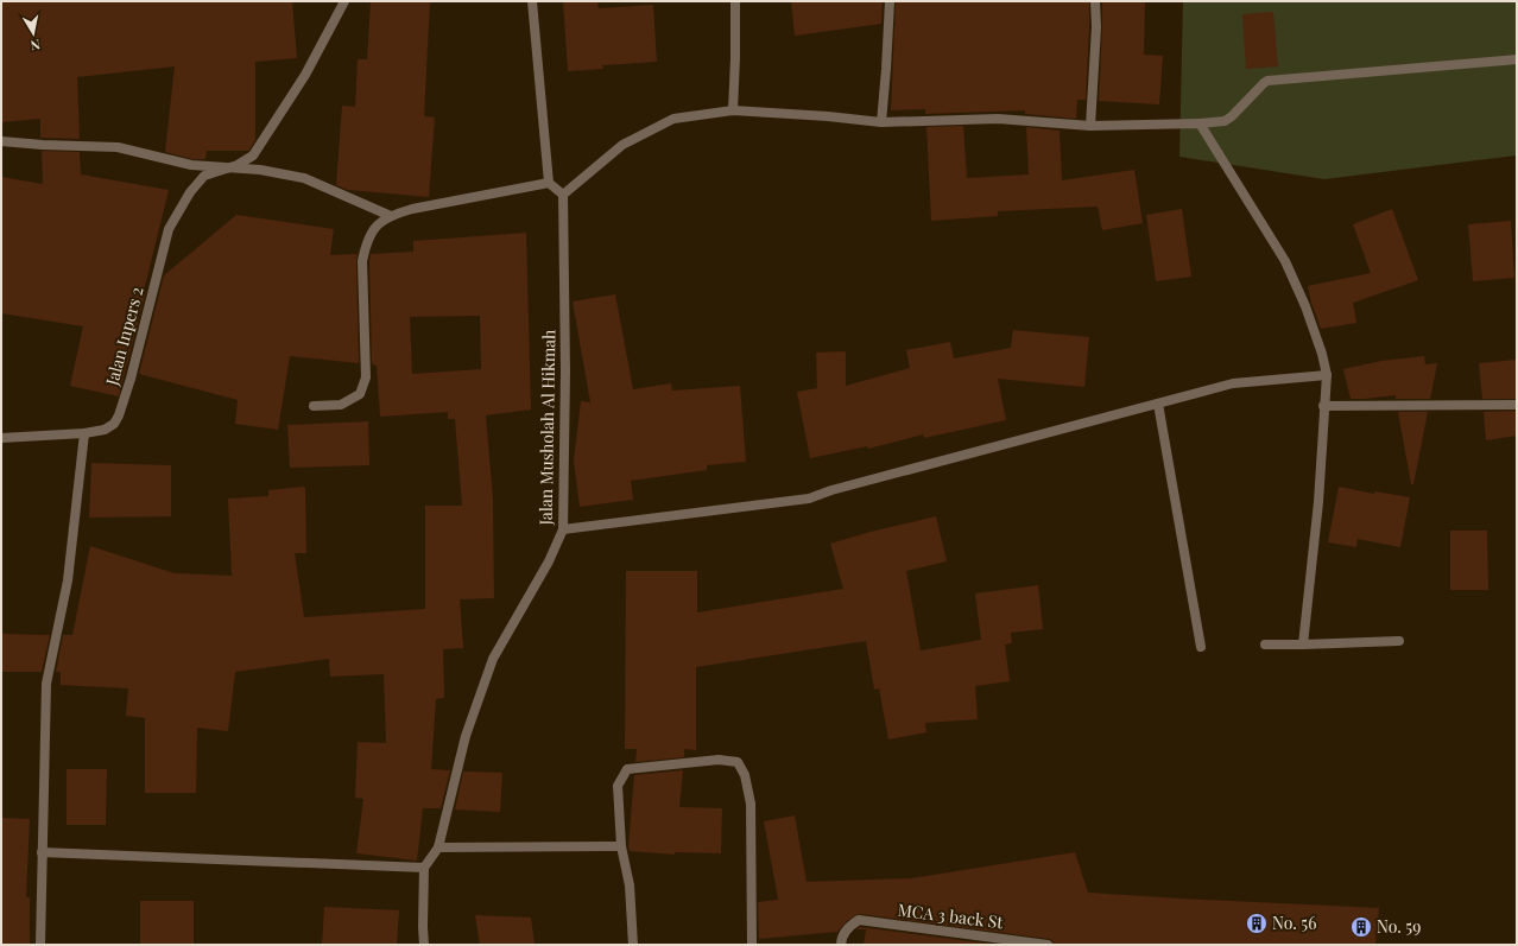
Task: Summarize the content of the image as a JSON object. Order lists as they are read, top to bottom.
{
  "streets": {
    "street": ["Jalan Inpers 2", "Jalan Musholah Al Hikmah", "MCA 3 back St"]
  },
  "places": {
    "building": ["No. 56", "No. 59"]
  },
  "north": "bottom"
}
